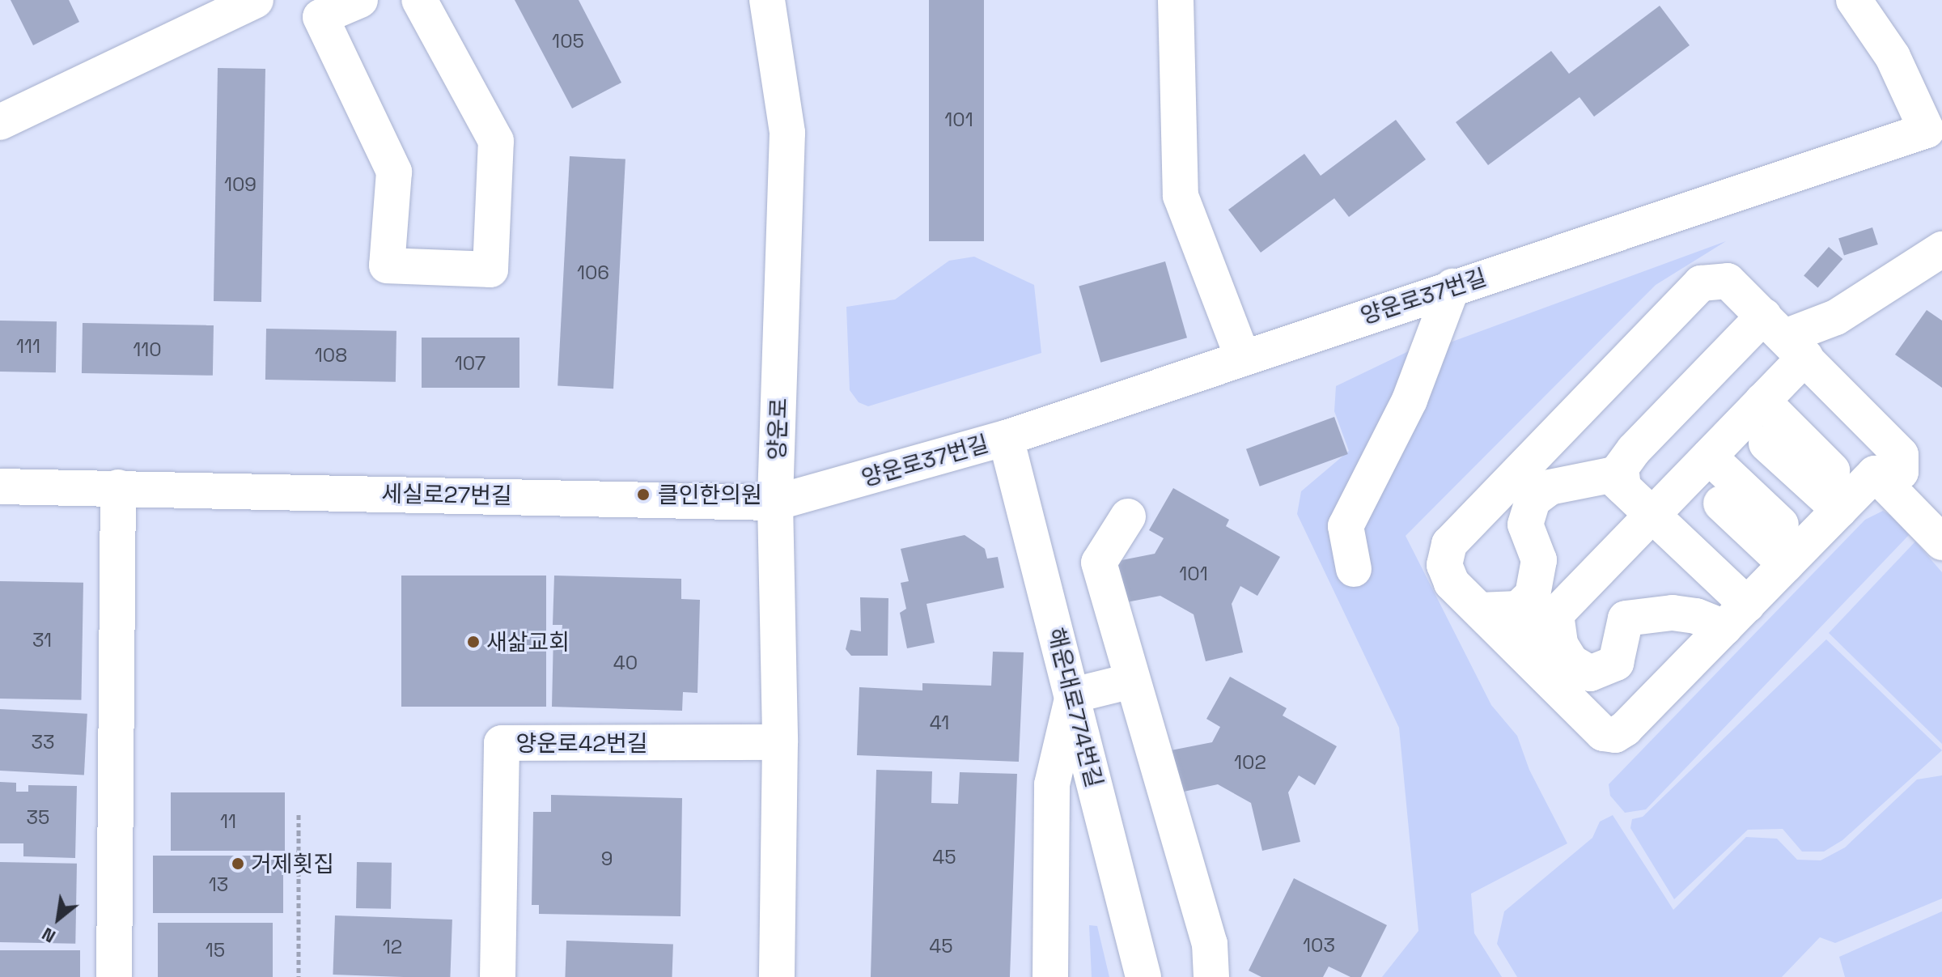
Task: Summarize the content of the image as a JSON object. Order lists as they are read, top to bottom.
{
  "streets": {
    "street": [
      "양운로37번길",
      "양운로",
      "세실로27번길",
      "해운대로774번길",
      "양운로42번길"
    ]
  },
  "crossings": [
    ["양운로37번길", "양운로"],
    ["양운로37번길", "세실로27번길"],
    ["양운로37번길", "해운대로774번길"],
    ["양운로", "세실로27번길"],
    ["양운로", "양운로42번길"]
  ],
  "places": ["클인한의원", "새삶교회", "거제횟집"],
  "house_numbers": [
    "105",
    "101",
    "109",
    "106",
    "111",
    "110",
    "108",
    "107",
    "101",
    "31",
    "40",
    "41",
    "33",
    "102",
    "35",
    "11",
    "45",
    "9",
    "13",
    "103",
    "45",
    "12",
    "15"
  ],
  "north": "bottom left"
}
